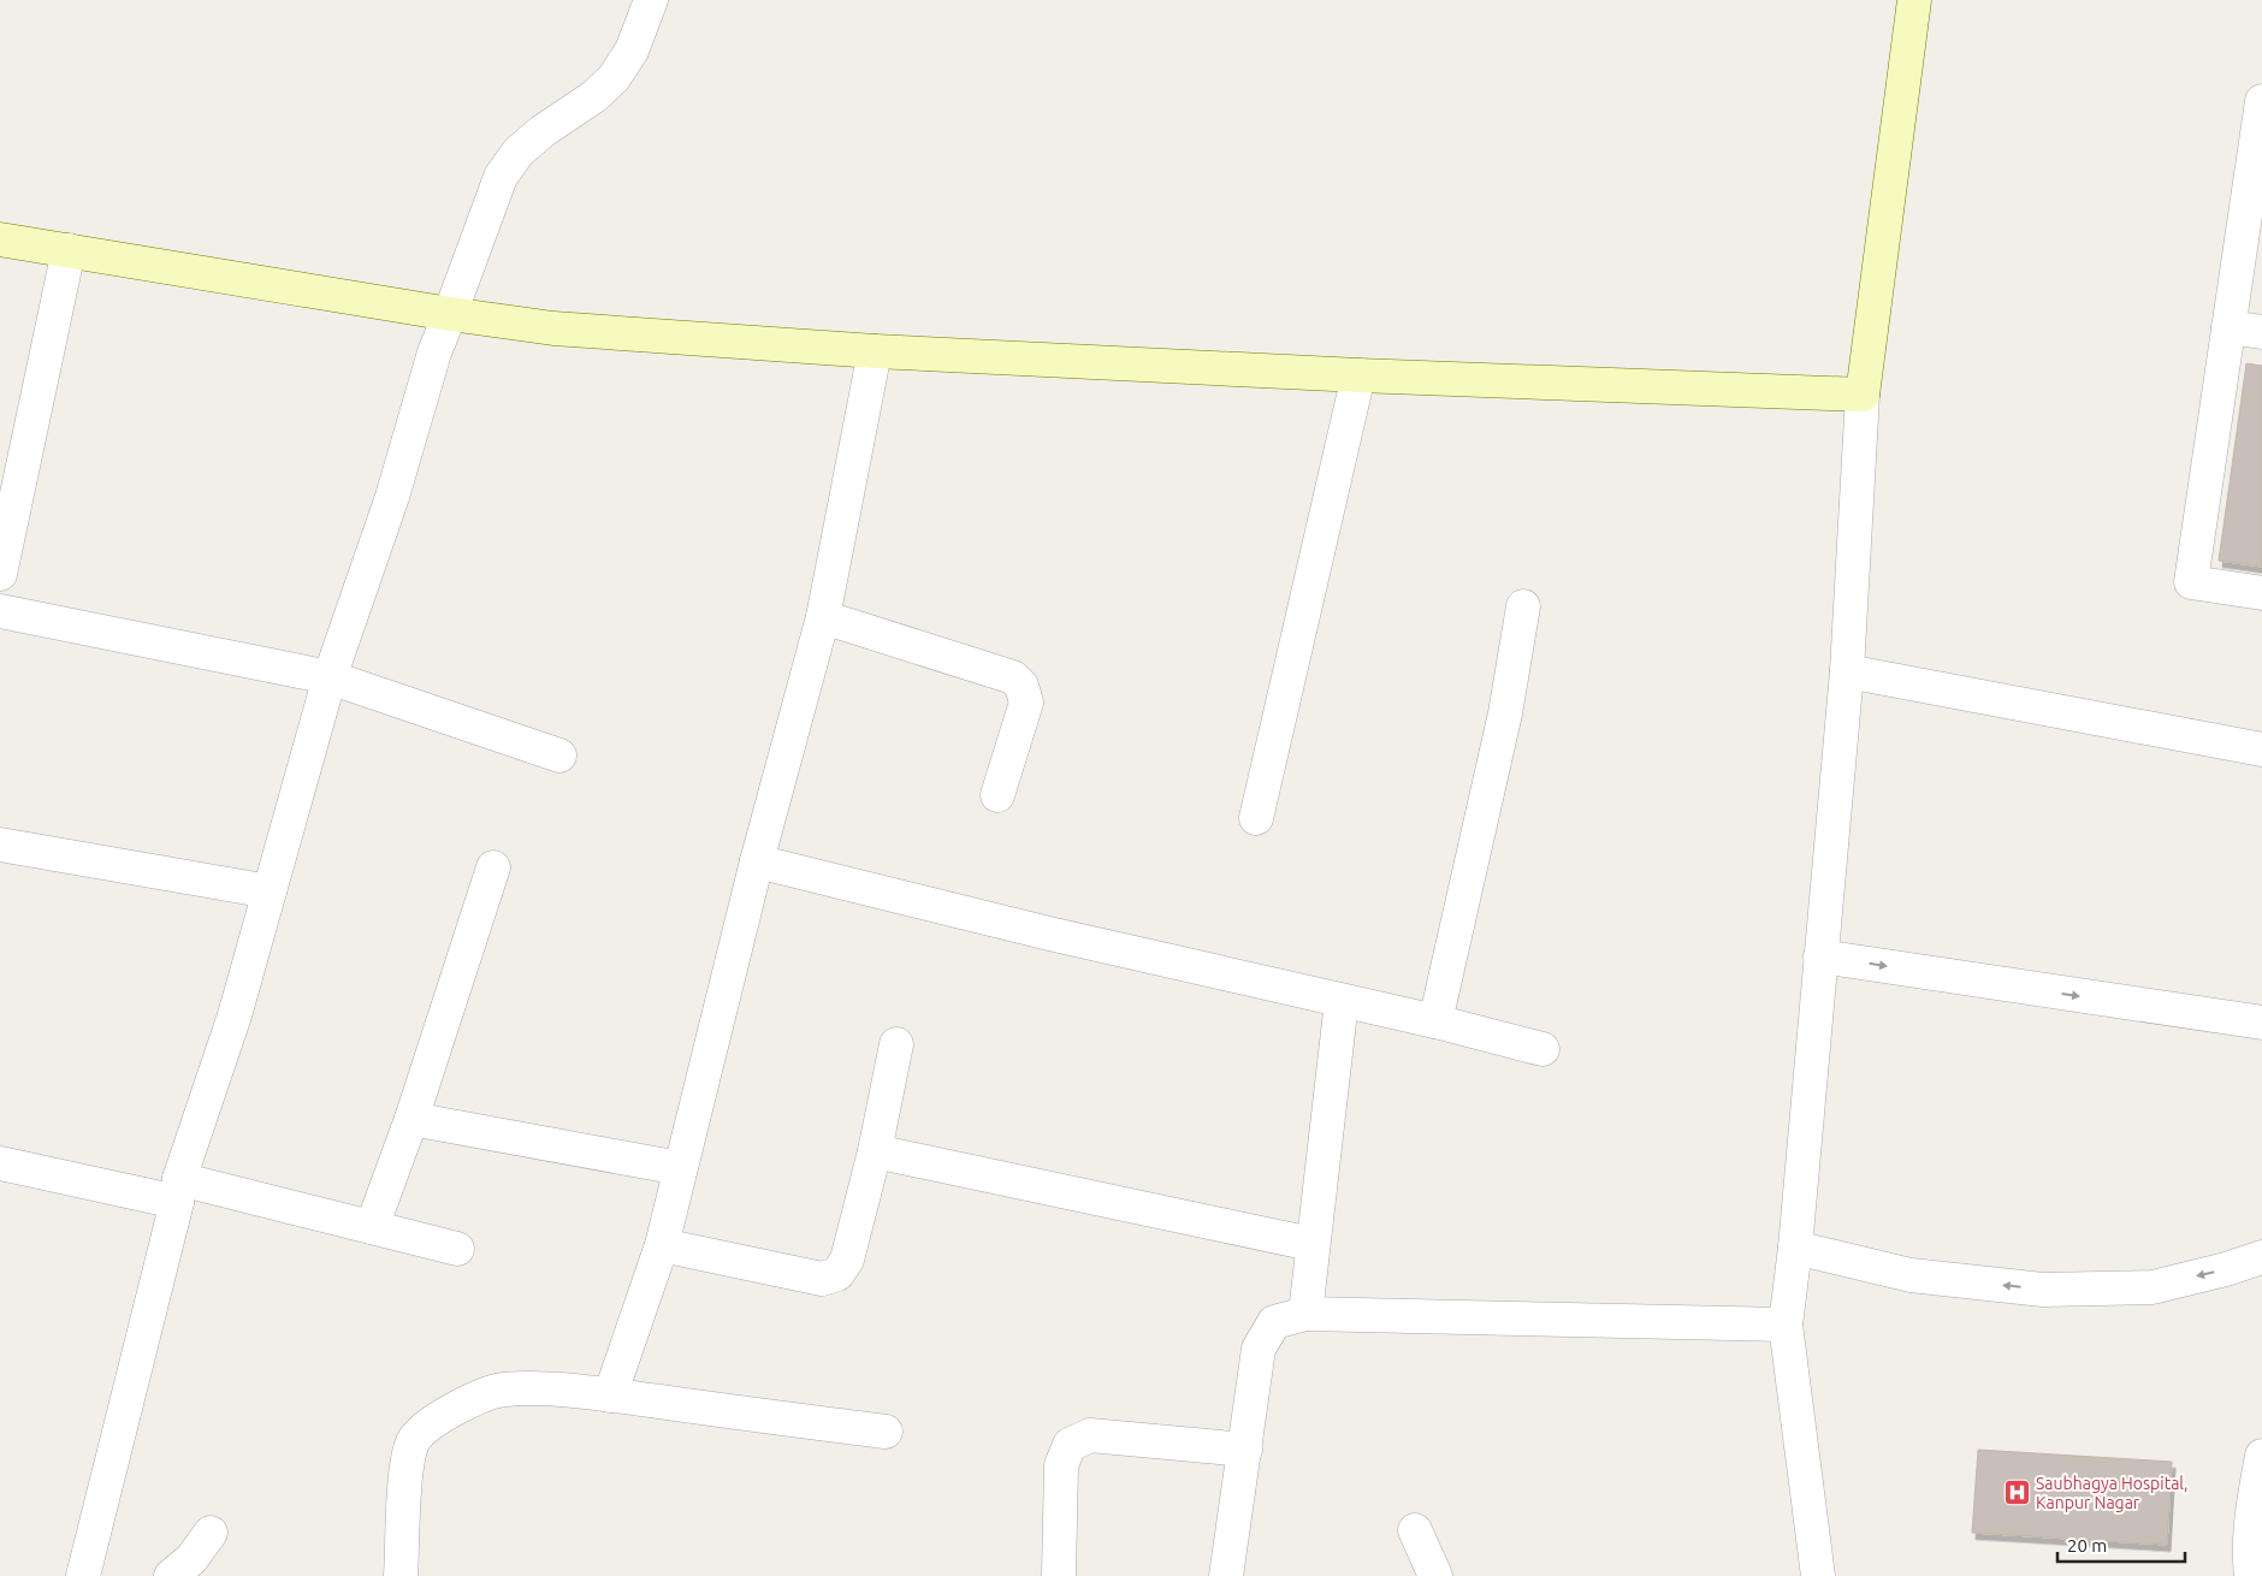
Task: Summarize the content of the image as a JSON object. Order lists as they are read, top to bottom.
{
  "places": {
    "hospital": ["Saubhagya Hospital, Kanpur Nagar"]
  },
  "scale_bar": "20 m"
}
